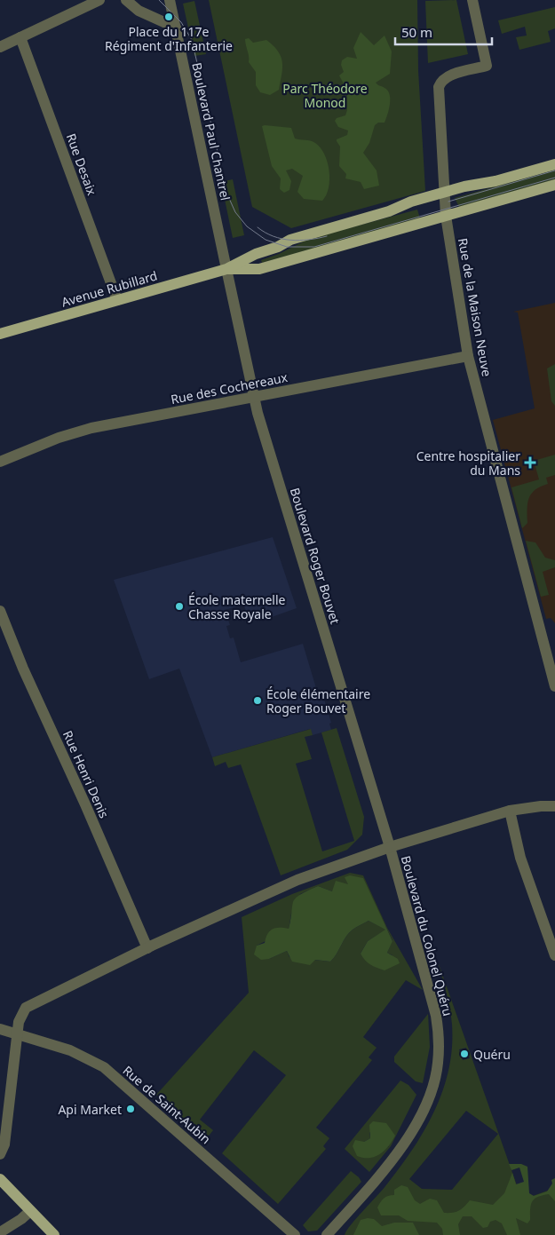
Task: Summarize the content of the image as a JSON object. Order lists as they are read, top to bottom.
{
  "streets": {
    "main road": ["Avenue Rubillard"],
    "street": [
      "Boulevard Paul Chantrel",
      "Rue Desaix",
      "Rue de la Maison Neuve",
      "Rue des Cochereaux",
      "Boulevard Roger Bouvet",
      "Rue Henri Denis",
      "Boulevard du Colonel Quéru",
      "Rue de Saint-Aubin"
    ]
  },
  "crossings": [
    ["Boulevard Paul Chantrel", "Avenue Rubillard"],
    ["Boulevard Paul Chantrel", "Boulevard Roger Bouvet"],
    ["Rue Desaix", "Avenue Rubillard"],
    ["Avenue Rubillard", "Rue de la Maison Neuve"],
    ["Avenue Rubillard", "Boulevard Roger Bouvet"],
    ["Rue de la Maison Neuve", "Rue des Cochereaux"],
    ["Rue des Cochereaux", "Boulevard Roger Bouvet"],
    ["Boulevard Roger Bouvet", "Boulevard du Colonel Quéru"]
  ],
  "parks": ["Parc Théodore Monod"],
  "places": {
    "other": [
      "Place du 117e Régiment d'Infanterie",
      "École maternelle Chasse Royale",
      "École élémentaire Roger Bouvet",
      "Quéru",
      "Api Market"
    ],
    "health": ["Centre hospitalier du Mans"]
  },
  "scale_bar": "50 m"
}
